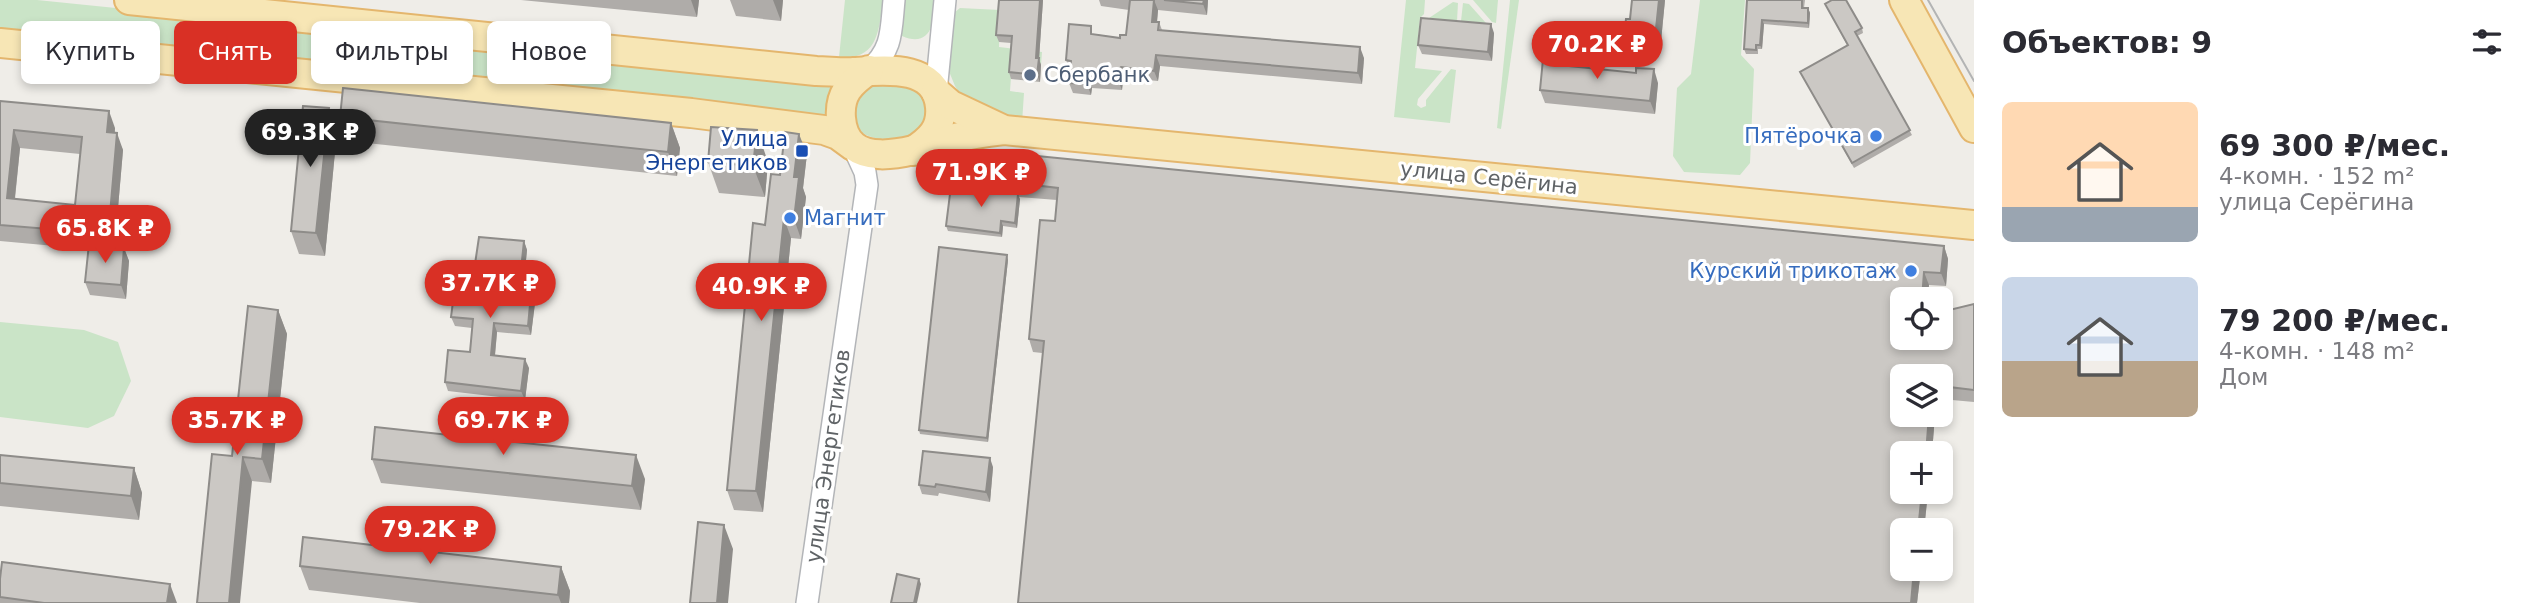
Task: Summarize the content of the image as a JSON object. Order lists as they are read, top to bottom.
{
  "streets": {
    "main road": ["улица Серёгина"],
    "street": ["улица Энергетиков"]
  },
  "places": {
    "other": [
      "Сбербанк",
      "Пятёрочка",
      "Магнит",
      "Курский трикотаж"
    ],
    "transit": ["Улица Энергетиков"]
  },
  "page": {
    "heading": "Объектов: 9",
    "price": [
      "70.2K ₽",
      "69.3K ₽",
      "71.9K ₽",
      "65.8K ₽",
      "37.7K ₽",
      "40.9K ₽",
      "35.7K ₽",
      "69.7K ₽",
      "79.2K ₽"
    ],
    "chip": [
      "Купить",
      "Снять",
      "Фильтры",
      "Новое"
    ],
    "list": [
      {
        "name": "69 300 ₽/мес.",
        "note": "4-комн. · 152 m² · улица Серёгина"
      },
      {
        "name": "79 200 ₽/мес.",
        "note": "4-комн. · 148 m² · Дом"
      }
    ],
    "map_buttons": ["+", "−"]
  }
}
